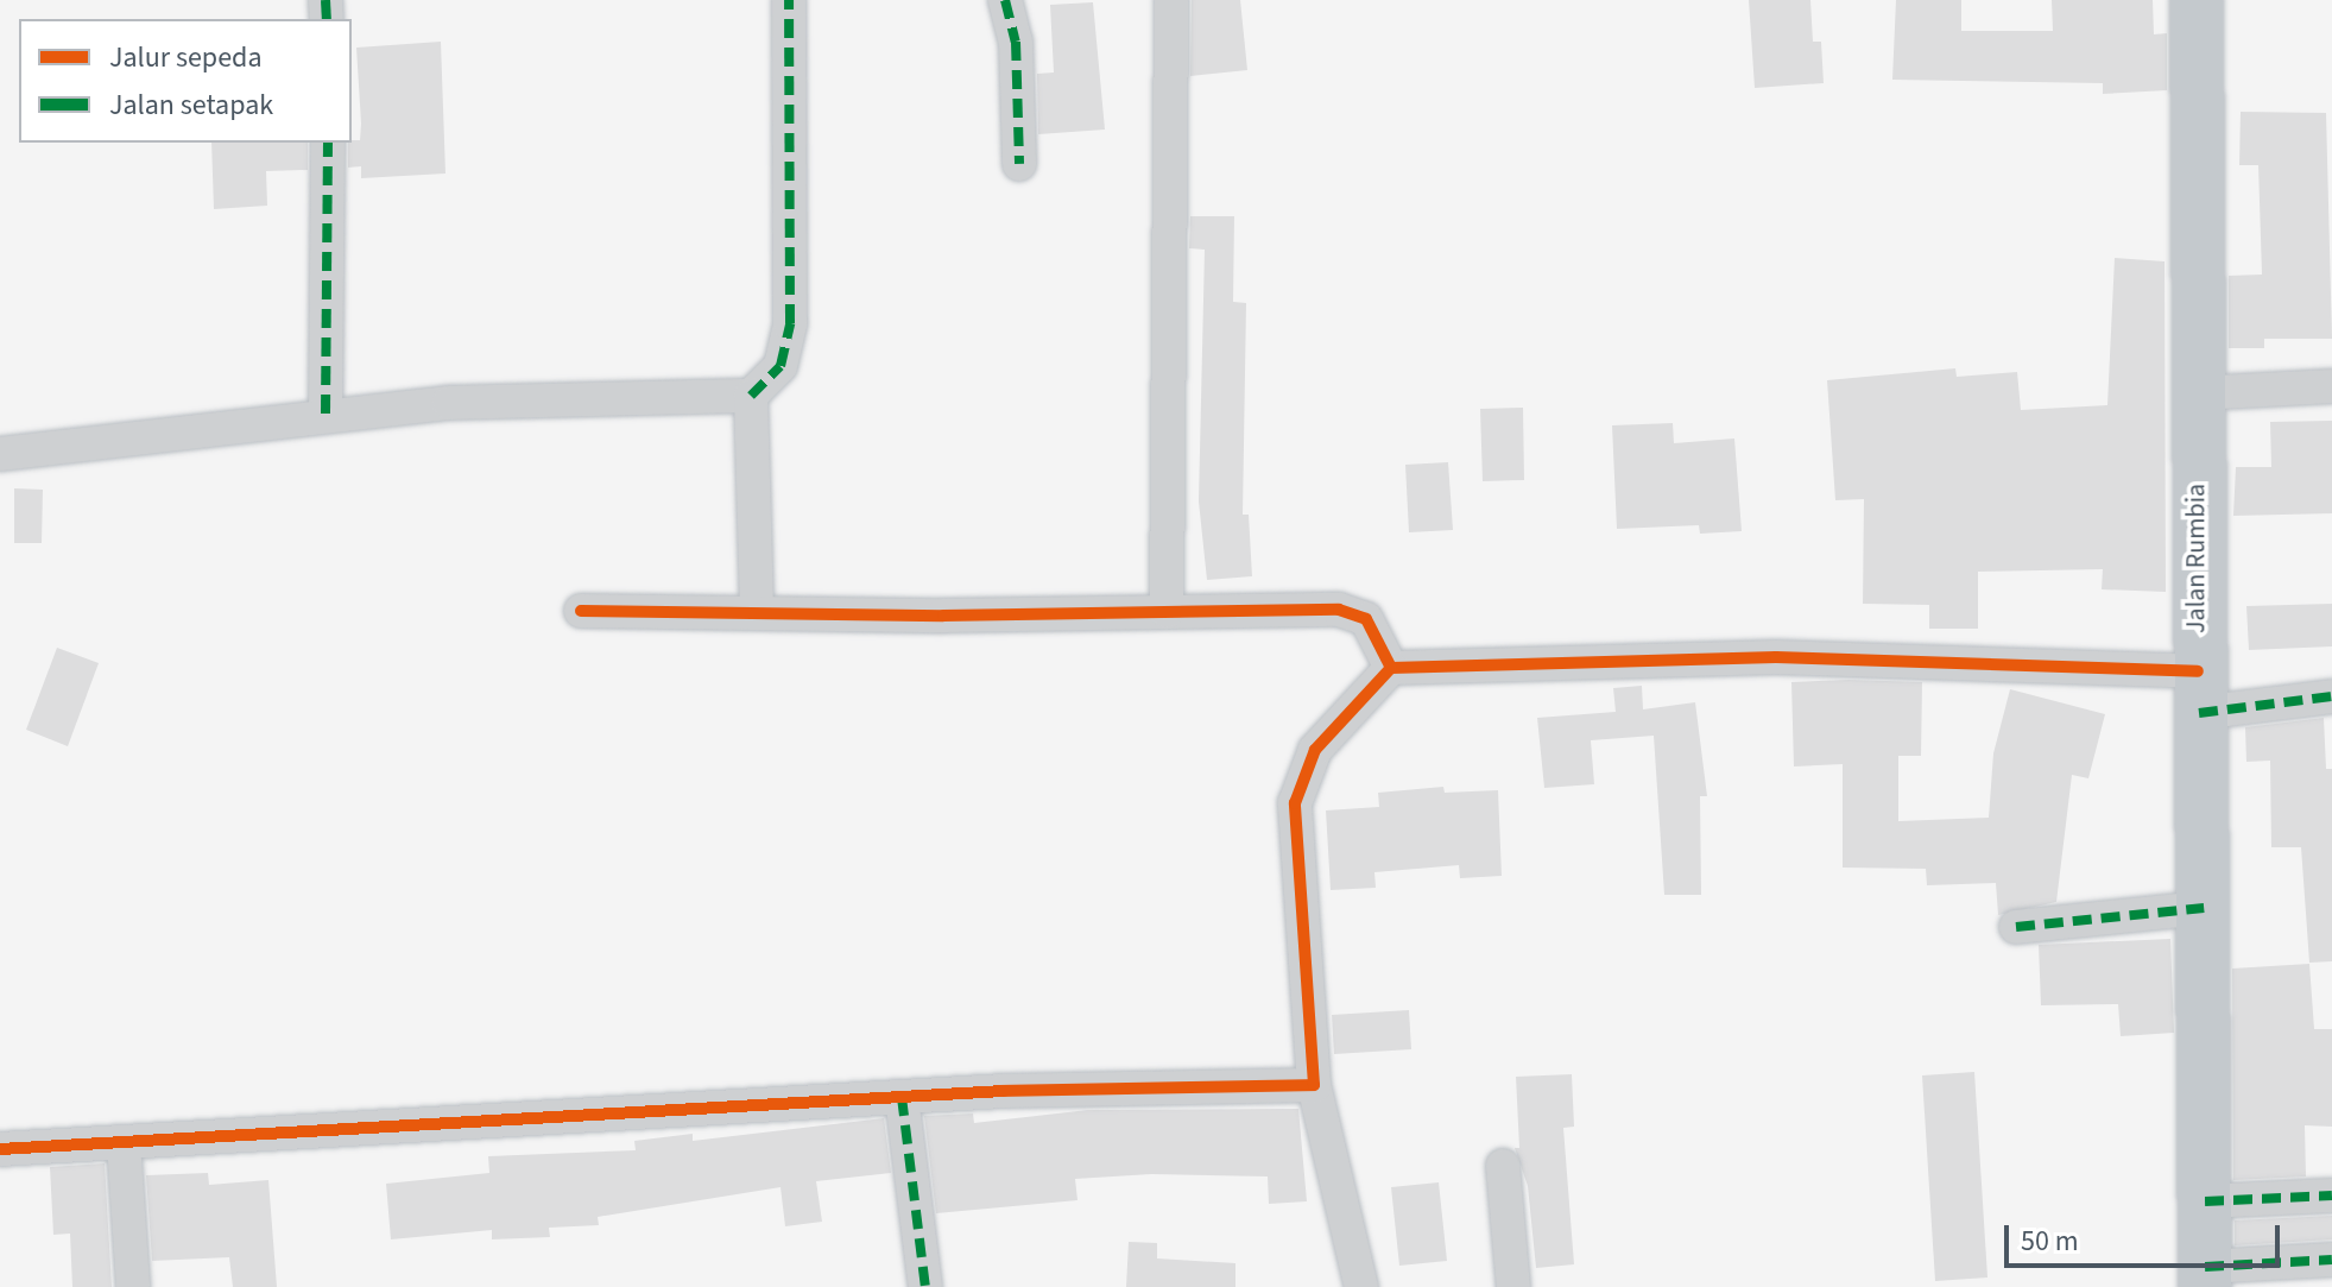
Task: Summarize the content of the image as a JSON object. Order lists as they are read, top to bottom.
{
  "streets": {
    "highway": ["Jalan Rumbia"]
  },
  "legend": ["Jalur sepeda", "Jalan setapak"],
  "scale_bar": "50 m"
}
